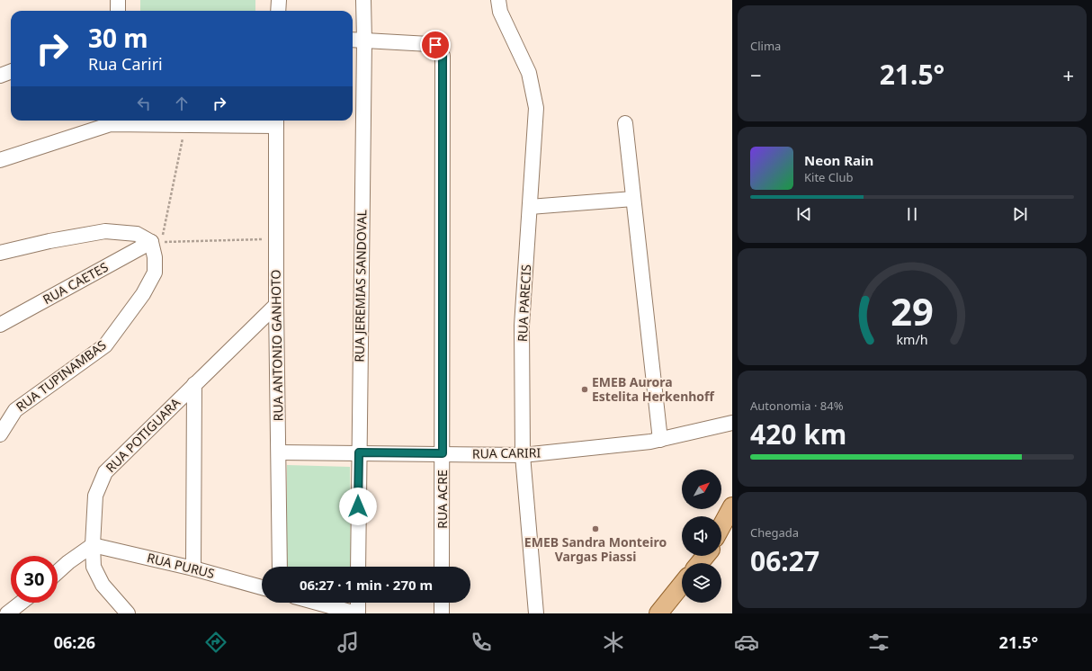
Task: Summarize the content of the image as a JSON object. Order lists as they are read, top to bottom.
{
  "streets": {
    "street": [
      "RUA CAETES",
      "RUA JEREMIAS SANDOVAL",
      "RUA PARECIS",
      "RUA ANTONIO GANHOTO",
      "RUA TUPINAMBAS",
      "RUA POTIGUARA",
      "RUA CARIRI",
      "RUA ACRE",
      "RUA PURUS"
    ]
  },
  "crossings": [
    ["RUA CAETES", "RUA TUPINAMBAS"],
    ["RUA JEREMIAS SANDOVAL", "RUA CARIRI"],
    ["RUA JEREMIAS SANDOVAL", "RUA ACRE"],
    ["RUA PARECIS", "RUA CARIRI"],
    ["RUA ANTONIO GANHOTO", "RUA POTIGUARA"],
    ["RUA ANTONIO GANHOTO", "RUA CARIRI"],
    ["RUA POTIGUARA", "RUA PURUS"],
    ["RUA CARIRI", "RUA ACRE"]
  ],
  "places": ["EMEB Aurora Estelita Herkenhoff", "EMEB Sandra Monteiro Vargas Piassi"],
  "north": "top right",
  "page": {
    "tile": [
      "Clima",
      ["Autonomia · 84%", "420 km"],
      ["Chegada", "06:27"]
    ],
    "turn": ["30 m", "Rua Cariri"],
    "heat": ["−", "21.5°", "+"],
    "song": ["Neon Rain", "Kite Club"],
    "limit": "30",
    "trip": "06:27 · 1 min · 270 m",
    "tabs": ["06:26", "21.5°"],
    "gauge": ["29", "km/h"]
  }
}
